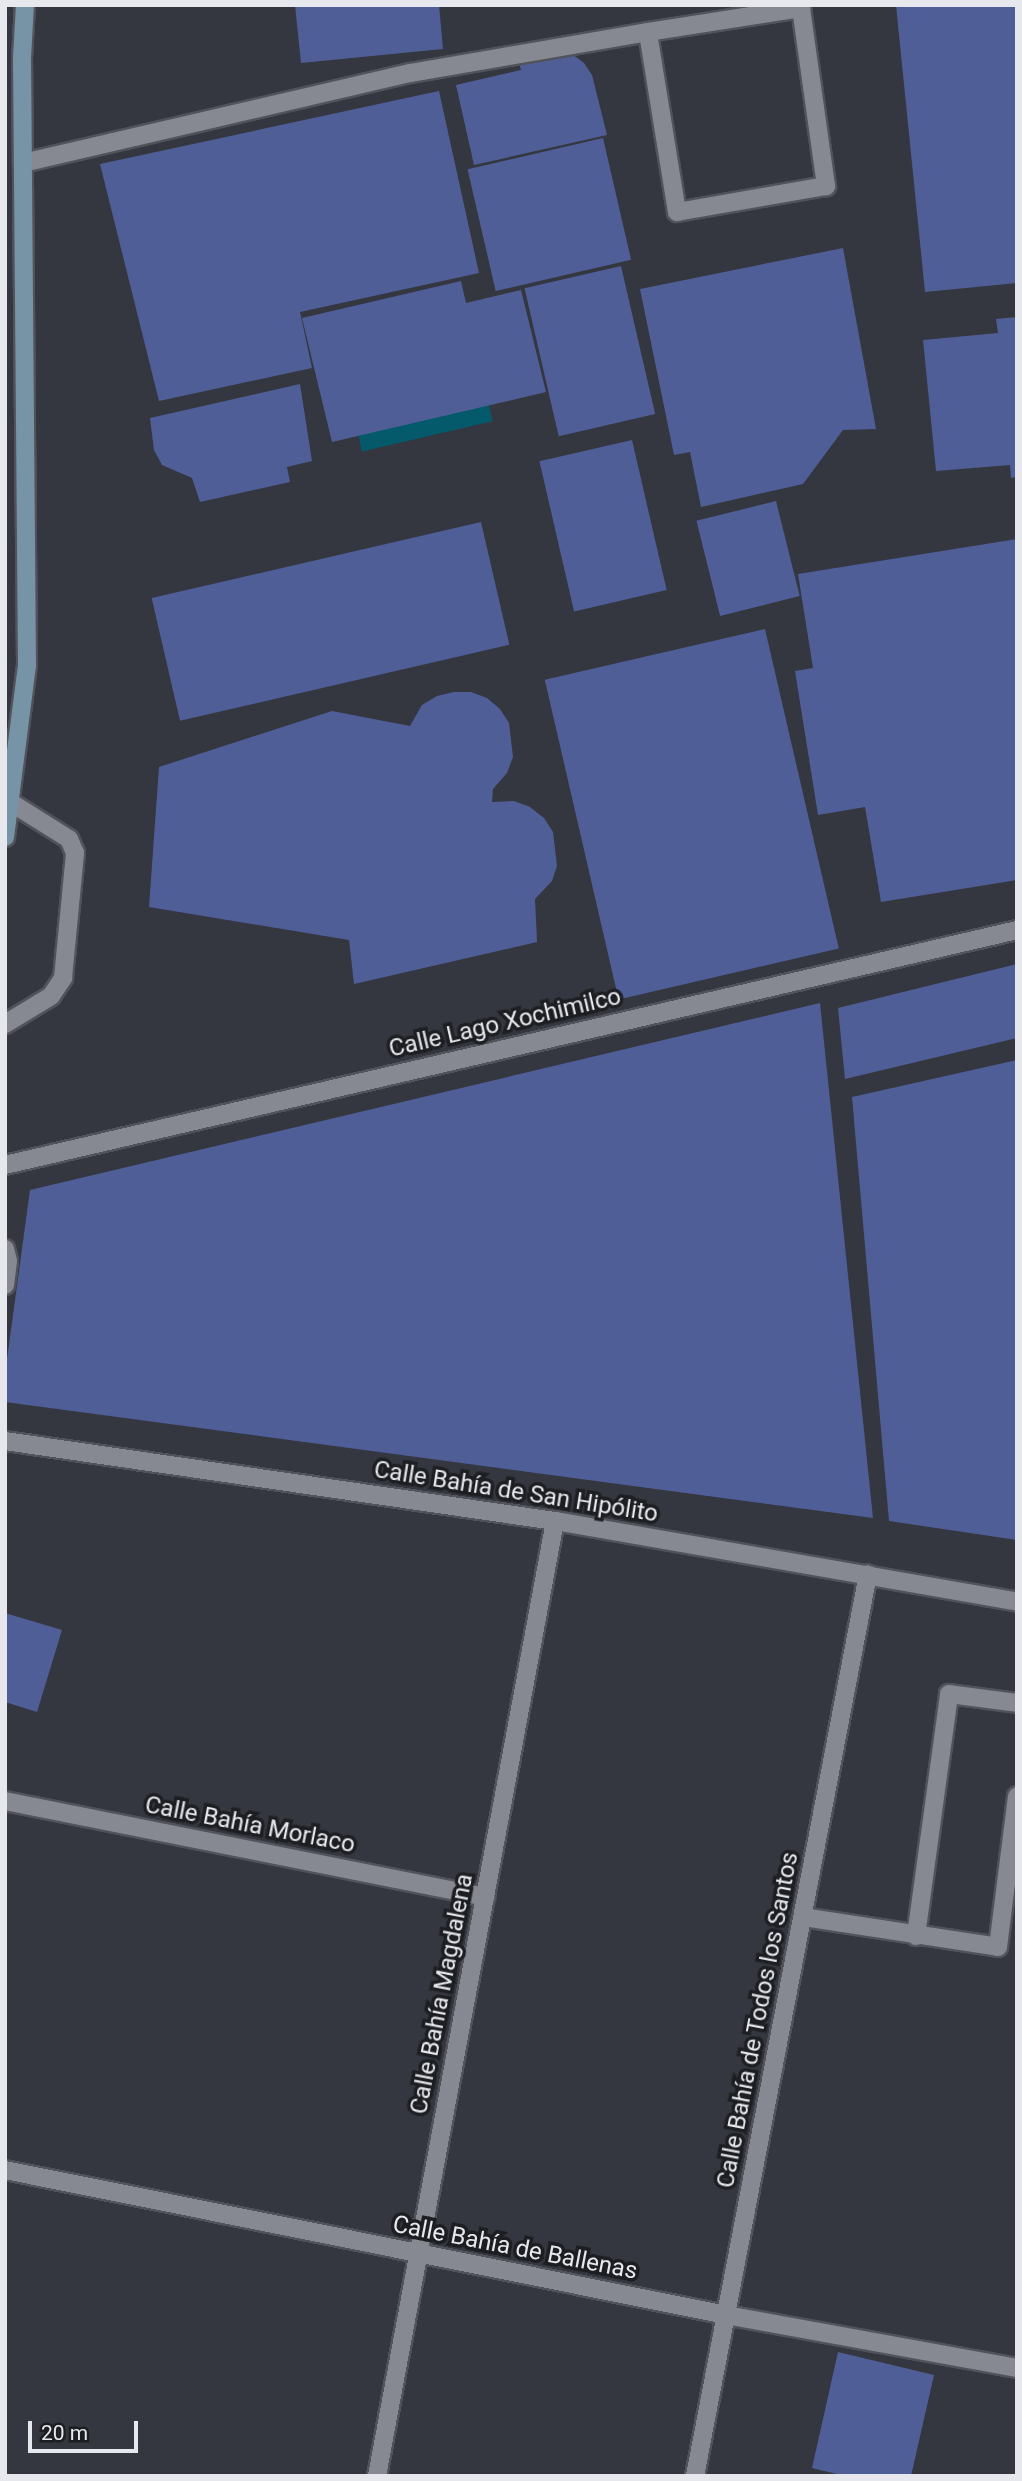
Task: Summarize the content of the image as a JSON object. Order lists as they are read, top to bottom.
{
  "streets": {
    "street": [
      "Calle Lago Xochimilco",
      "Calle Bahía de San Hipólito",
      "Calle Bahía Morlaco",
      "Calle Bahía Magdalena",
      "Calle Bahía de Todos los Santos",
      "Calle Bahía de Ballenas"
    ]
  },
  "crossings": [
    ["Calle Bahía de San Hipólito", "Calle Bahía Magdalena"],
    ["Calle Bahía de San Hipólito", "Calle Bahía de Todos los Santos"],
    ["Calle Bahía Morlaco", "Calle Bahía Magdalena"],
    ["Calle Bahía Magdalena", "Calle Bahía de Ballenas"],
    ["Calle Bahía de Todos los Santos", "Calle Bahía de Ballenas"]
  ],
  "scale_bar": "20 m"
}
